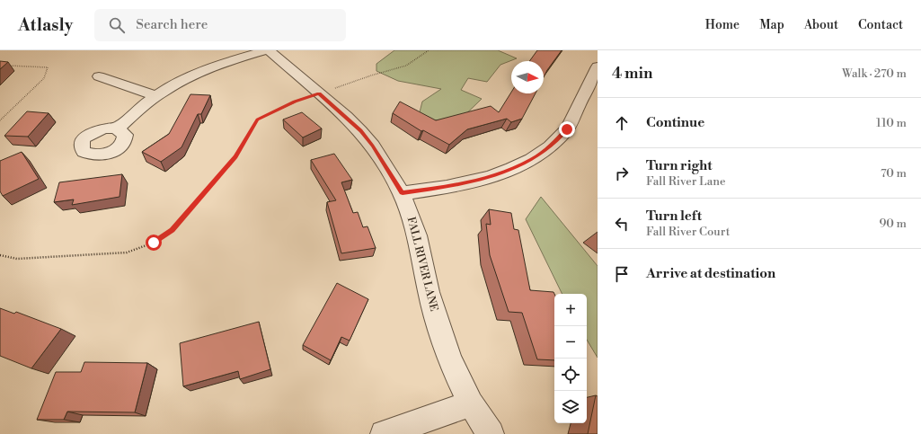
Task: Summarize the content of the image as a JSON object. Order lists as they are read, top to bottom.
{
  "streets": {
    "street": ["FALL RIVER LANE"]
  },
  "north": "right",
  "page": {
    "header": "Atlasly",
    "search": "Search here",
    "nav": [
      "Home",
      "Map",
      "About",
      "Contact"
    ],
    "heading": ["4 min", "Walk · 270 m"],
    "list": [
      ["Continue", "110 m"],
      ["Turn right", "Fall River Lane", "70 m"],
      ["Turn left", "Fall River Court", "90 m"],
      "Arrive at destination"
    ],
    "map_buttons": ["+", "−"]
  }
}
